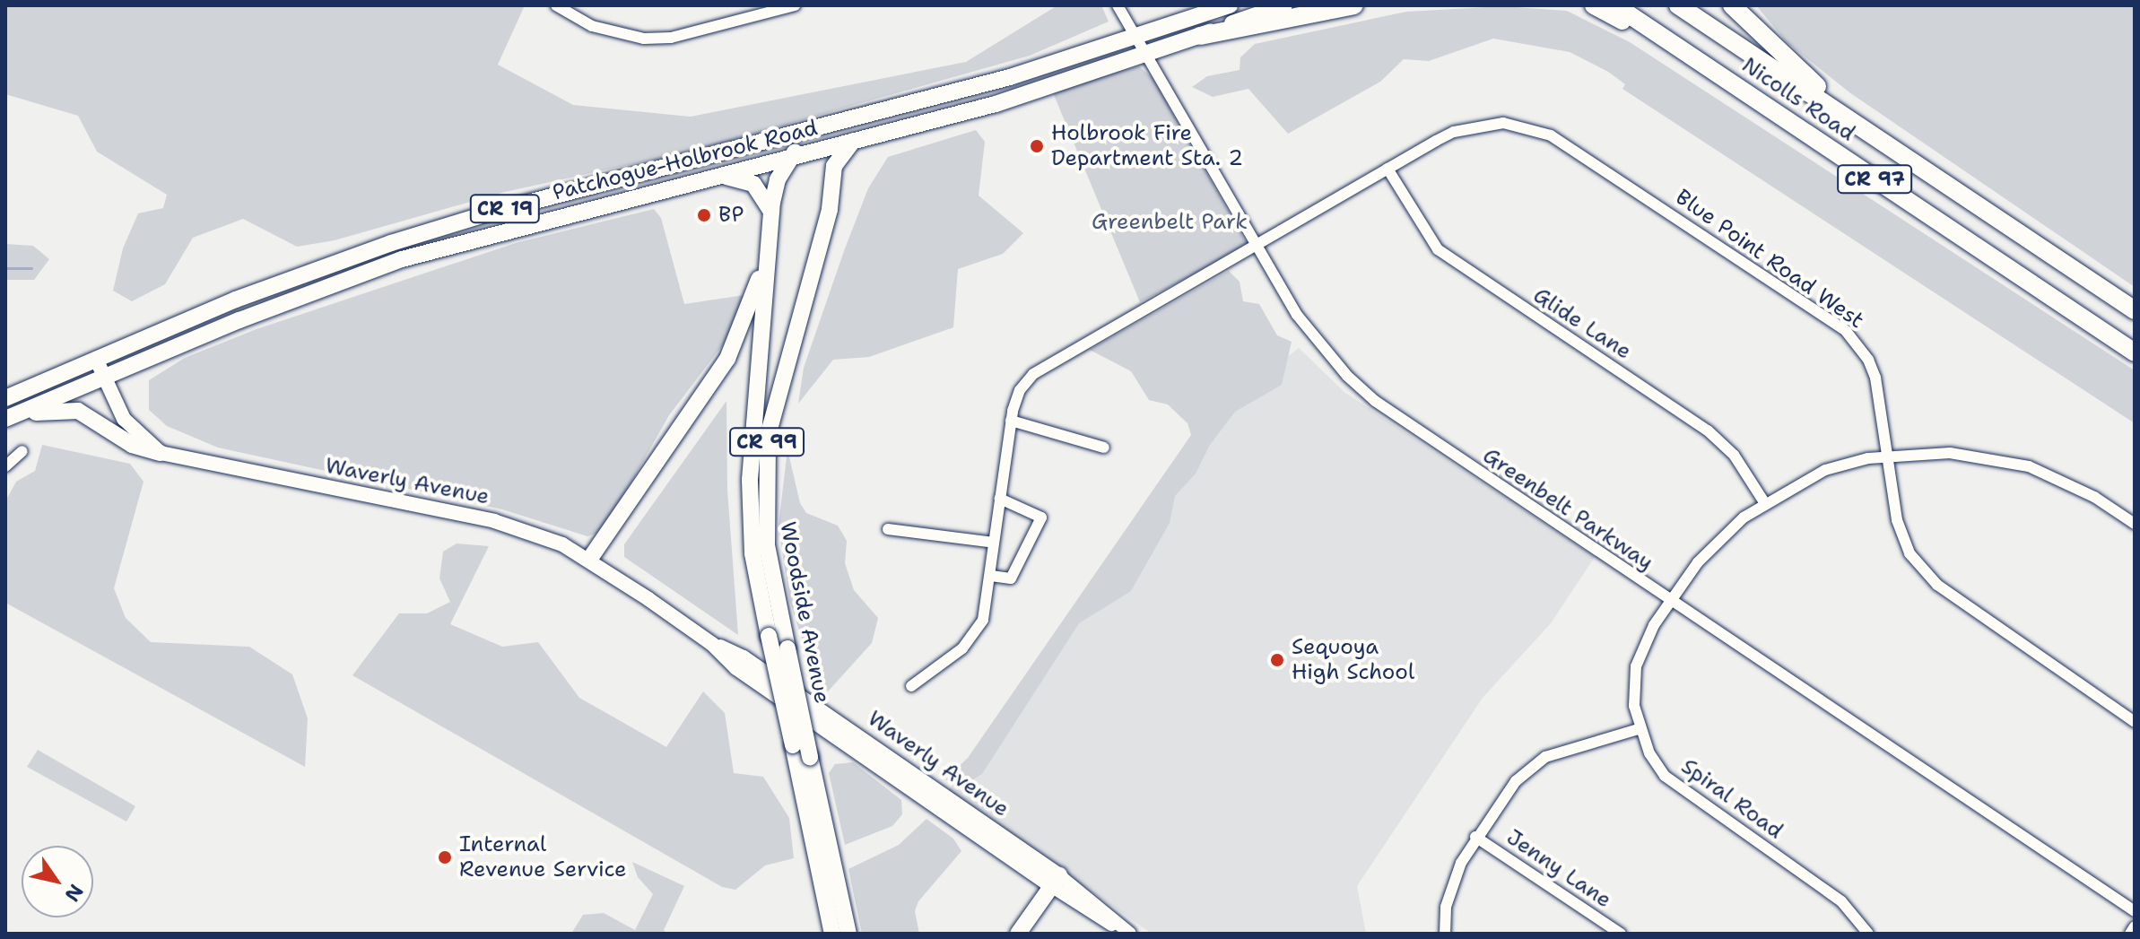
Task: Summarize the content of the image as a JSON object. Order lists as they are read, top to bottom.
{
  "streets": {
    "highway": ["Nicolls Road", "CR 97"],
    "main road": [
      "Patchogue-Holbrook Road",
      "CR 19",
      "CR 99",
      "Waverly Avenue",
      "Woodside Avenue"
    ],
    "street": [
      "Blue Point Road West",
      "Glide Lane",
      "Greenbelt Parkway",
      "Spiral Road",
      "Jenny Lane"
    ]
  },
  "crossings": [
    ["Patchogue-Holbrook Road", "CR 19"],
    ["Patchogue-Holbrook Road", "CR 99"],
    ["Patchogue-Holbrook Road", "Waverly Avenue"],
    ["Patchogue-Holbrook Road", "Greenbelt Parkway"],
    ["Patchogue-Holbrook Road", "Woodside Avenue"],
    ["CR 19", "Waverly Avenue"],
    ["Blue Point Road West", "Glide Lane"],
    ["Blue Point Road West", "Greenbelt Parkway"],
    ["Blue Point Road West", "Spiral Road"],
    ["Glide Lane", "Spiral Road"],
    ["CR 99", "Woodside Avenue"],
    ["Greenbelt Parkway", "Spiral Road"]
  ],
  "parks": ["Greenbelt Park"],
  "places": [
    "Holbrook Fire Department Sta. 2",
    "BP",
    "Sequoya High School",
    "Internal Revenue Service"
  ],
  "north": "bottom right"
}
